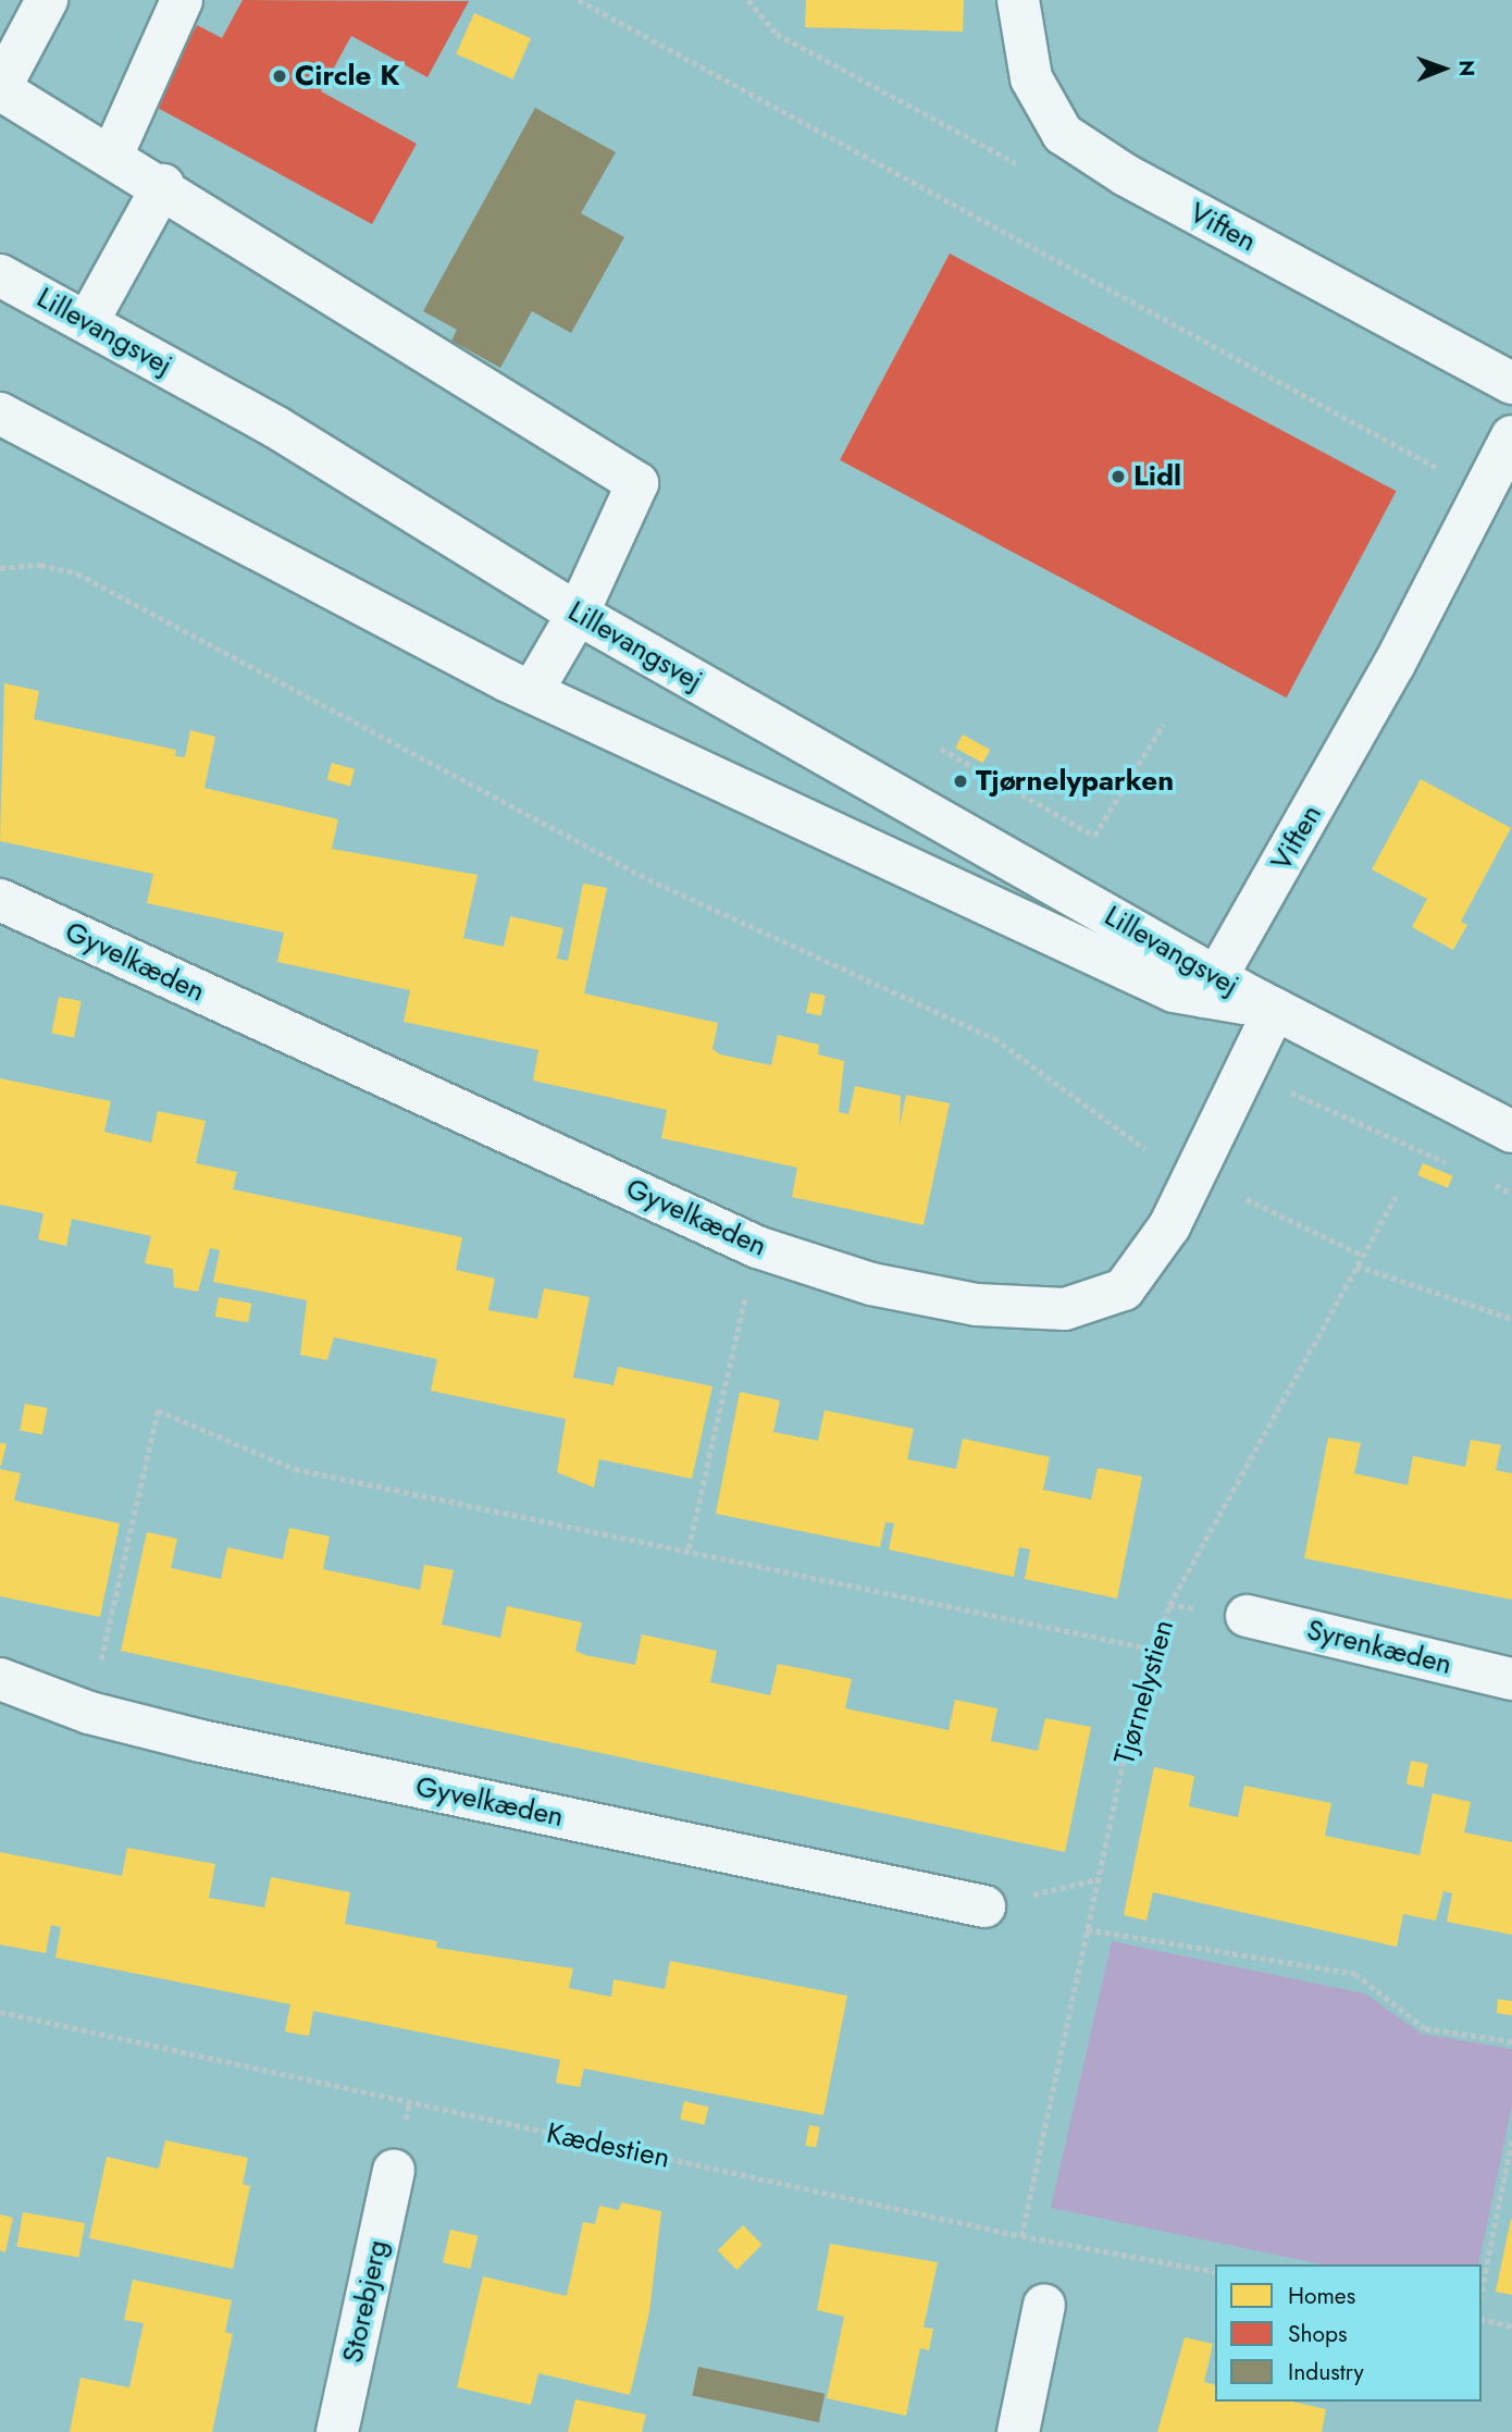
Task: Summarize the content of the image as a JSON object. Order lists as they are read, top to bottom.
{
  "streets": {
    "street": [
      "Viften",
      "Lillevangsvej",
      "Gyvelkæden",
      "Syrenkæden",
      "Storebjerg"
    ],
    "path": ["Tjørnelystien", "Kædestien"]
  },
  "crossings": [
    ["Viften", "Lillevangsvej"],
    ["Lillevangsvej", "Gyvelkæden"],
    ["Tjørnelystien", "Kædestien"]
  ],
  "places": ["Circle K", "Lidl", "Tjørnelyparken"],
  "legend": ["Homes", "Shops", "Industry"],
  "north": "right"
}
